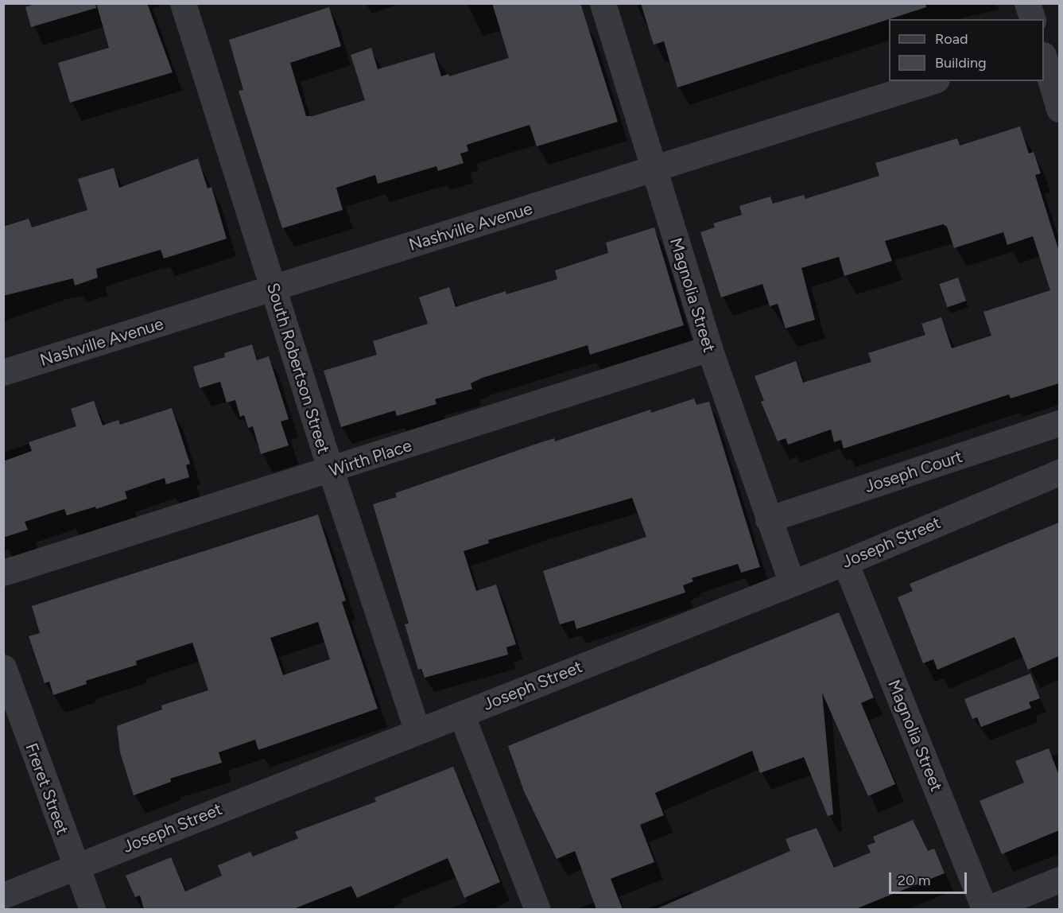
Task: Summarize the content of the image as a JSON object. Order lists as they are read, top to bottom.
{
  "streets": {
    "street": [
      "Nashville Avenue",
      "Magnolia Street",
      "South Robertson Street",
      "Wirth Place",
      "Joseph Court",
      "Joseph Street",
      "Freret Street"
    ]
  },
  "crossings": [
    ["Nashville Avenue", "Magnolia Street"],
    ["Nashville Avenue", "South Robertson Street"],
    ["Magnolia Street", "Wirth Place"],
    ["Magnolia Street", "Joseph Court"],
    ["Magnolia Street", "Joseph Street"],
    ["South Robertson Street", "Wirth Place"],
    ["South Robertson Street", "Joseph Street"],
    ["Joseph Street", "Freret Street"]
  ],
  "legend": ["Road", "Building"],
  "scale_bar": "20 m"
}
